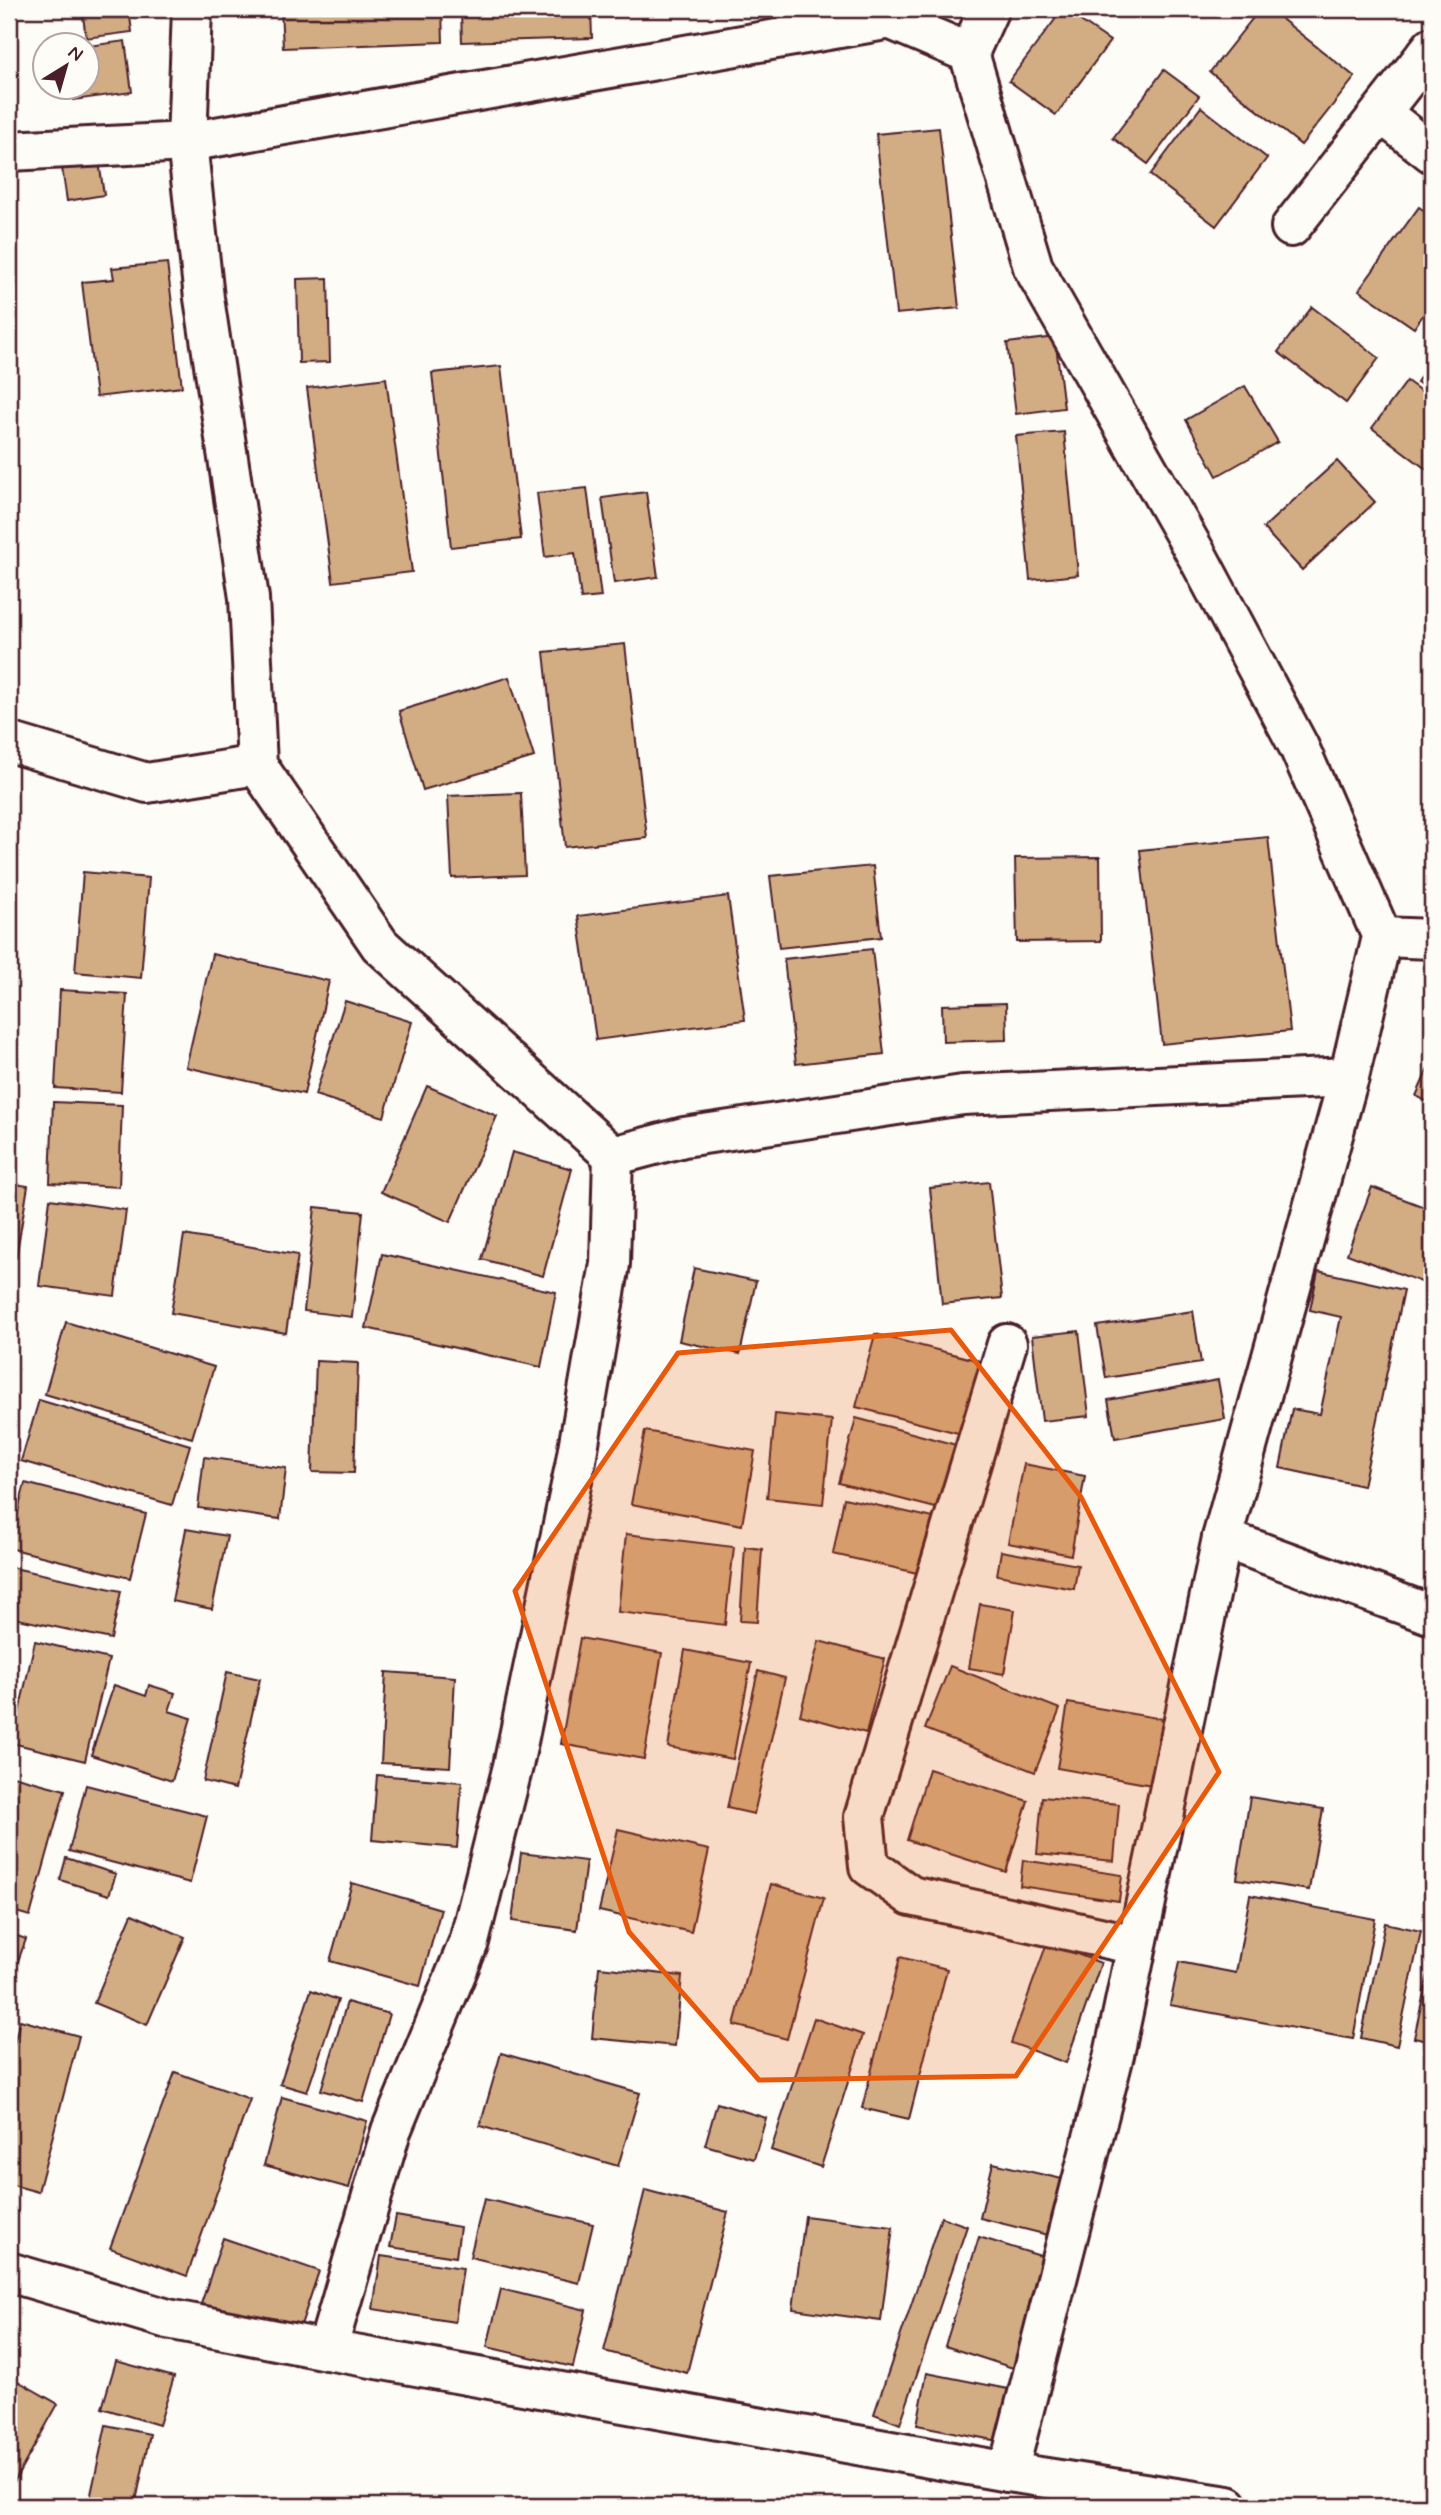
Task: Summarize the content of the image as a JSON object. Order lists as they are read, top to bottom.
{
  "north": "top right"
}
